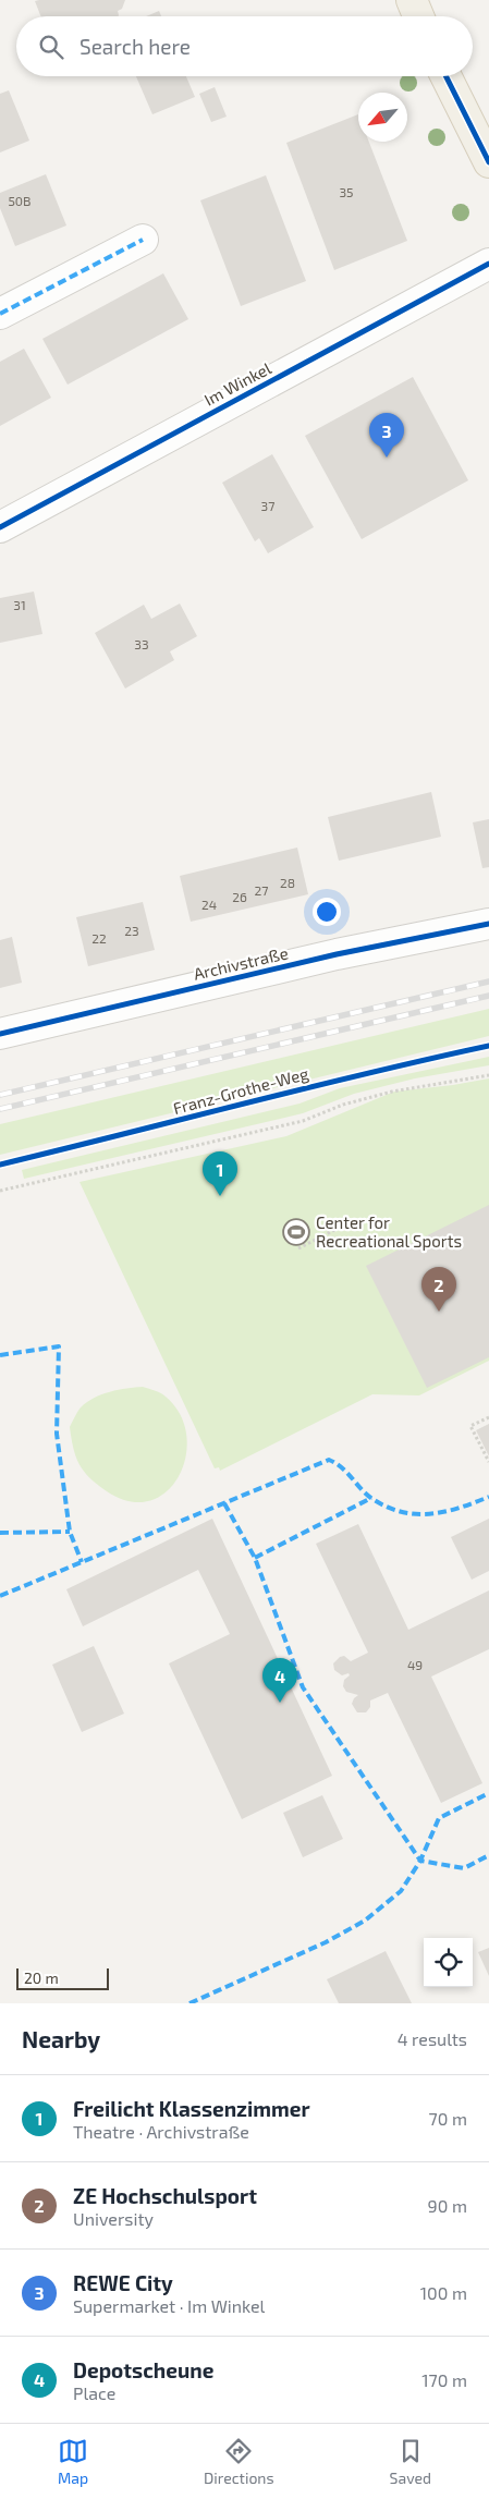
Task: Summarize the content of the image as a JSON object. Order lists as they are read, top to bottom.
{
  "streets": {
    "street": ["Im Winkel", "Archivstraße"],
    "cycle path": ["Franz-Grothe-Weg"]
  },
  "places": {
    "sports": ["Center for Recreational Sports"]
  },
  "house_numbers": [
    "35",
    "50B",
    "37",
    "31",
    "33",
    "28",
    "27",
    "26",
    "24",
    "23",
    "22",
    "49"
  ],
  "scale_bar": "20 m",
  "north": "bottom left",
  "page": {
    "search": "Search here",
    "pins": [
      "3",
      "1",
      "2",
      "4"
    ],
    "scale": "20 m",
    "heading": ["Nearby", "4 results"],
    "list": [
      {
        "mark": "1",
        "name": "Freilicht Klassenzimmer",
        "note": "Theatre · Archivstraße",
        "value": "70 m"
      },
      {
        "mark": "2",
        "name": "ZE Hochschulsport",
        "note": "University",
        "value": "90 m"
      },
      {
        "mark": "3",
        "name": "REWE City",
        "note": "Supermarket · Im Winkel",
        "value": "100 m"
      },
      {
        "mark": "4",
        "name": "Depotscheune",
        "note": "Place",
        "value": "170 m"
      }
    ],
    "nav": ["Map", "Directions", "Saved"]
  }
}
